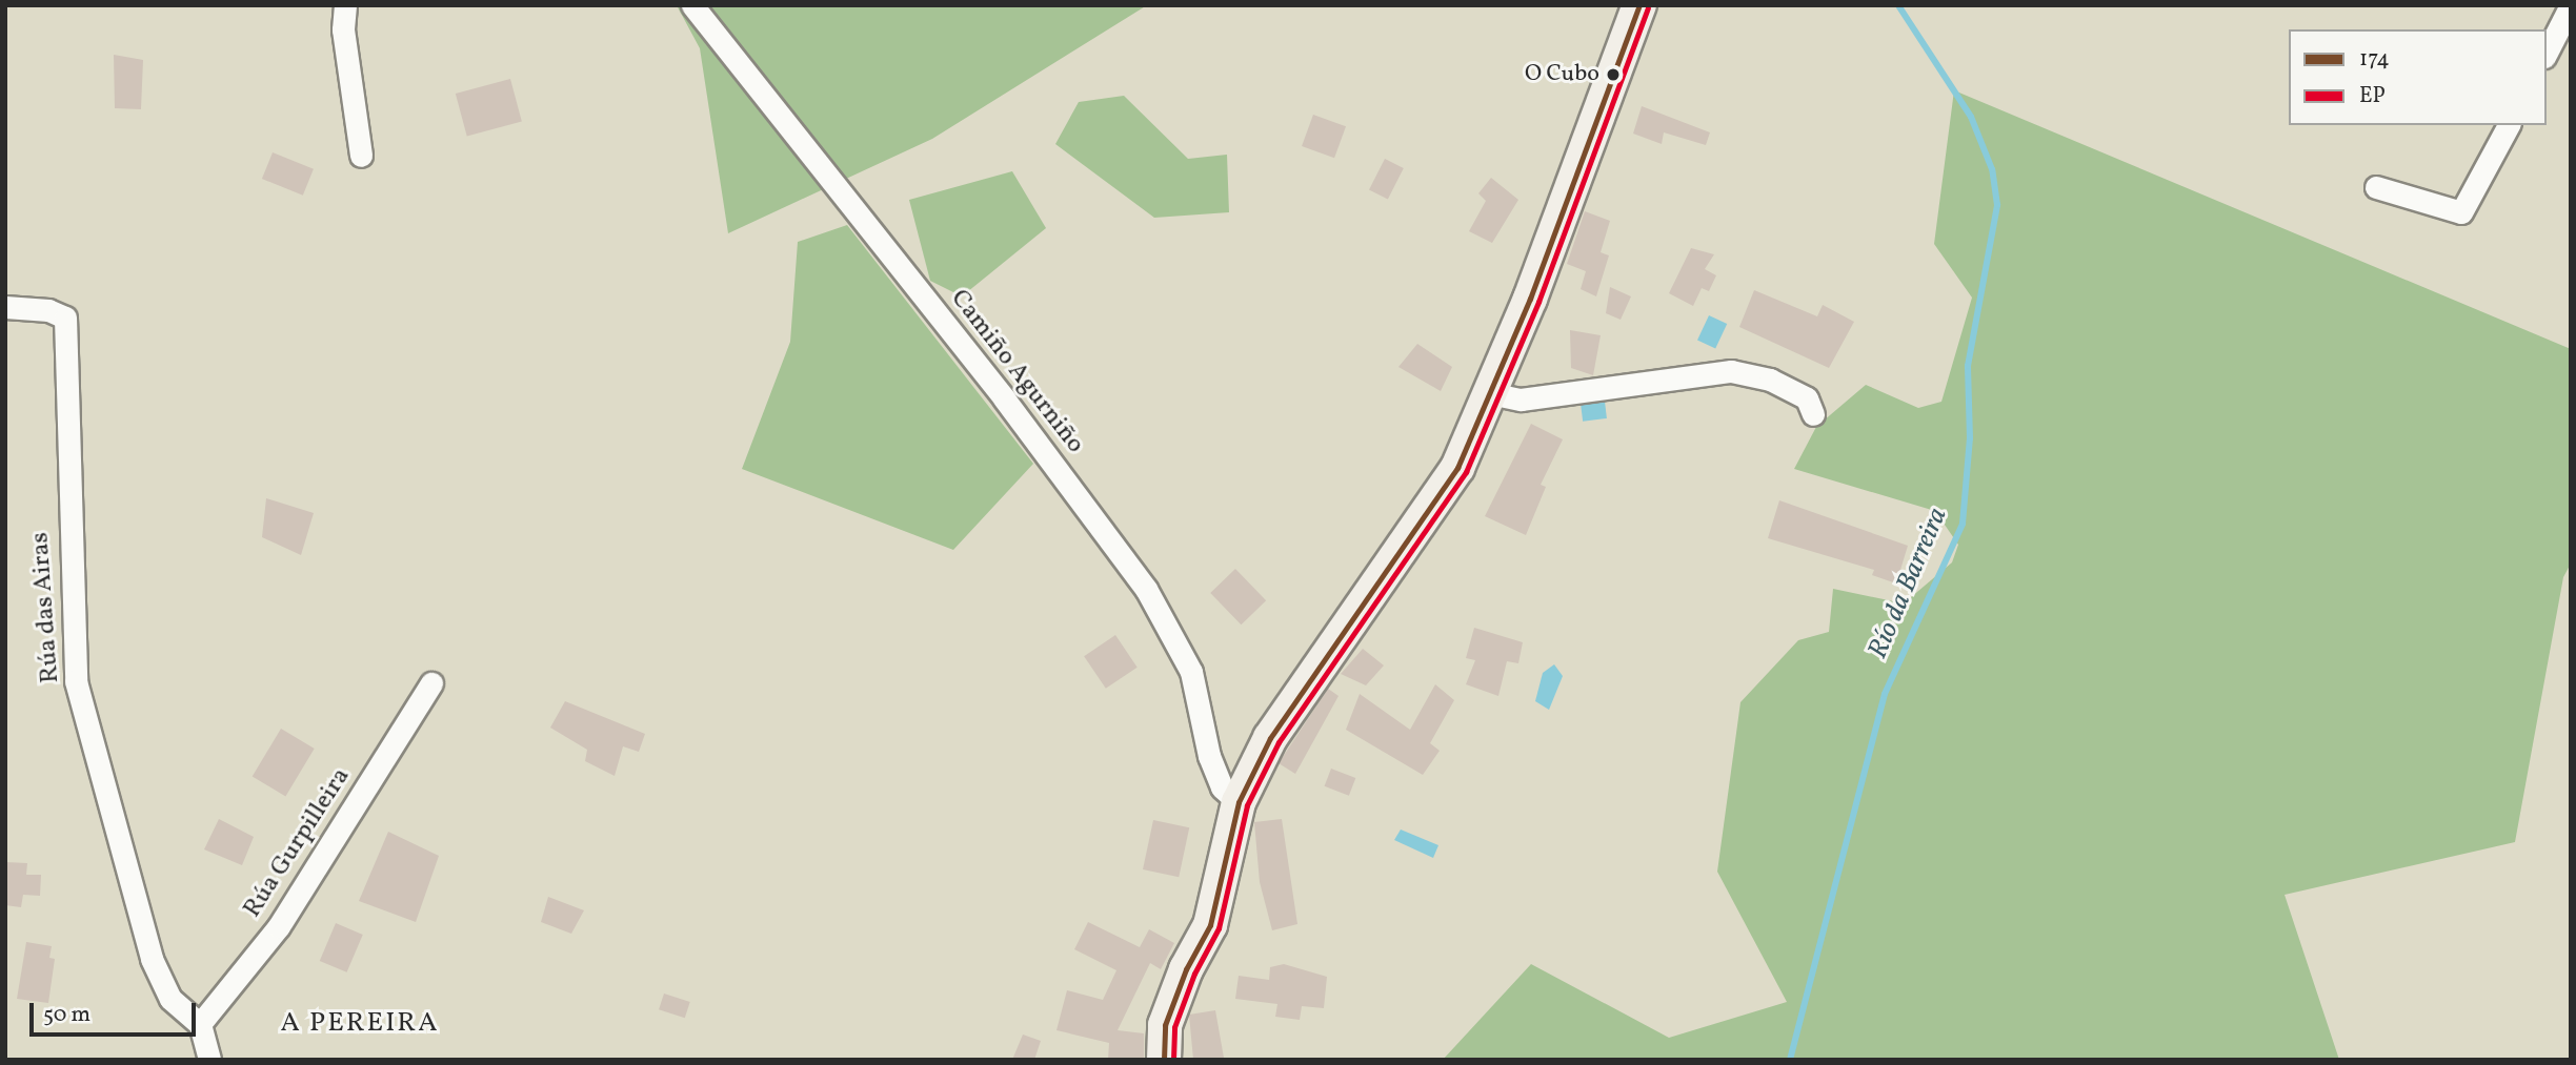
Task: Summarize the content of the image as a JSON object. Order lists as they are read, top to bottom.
{
  "streets": {
    "street": ["Camiño Agurniño", "Rúa das Airas", "Rúa Gurpilleira"]
  },
  "crossings": [
    ["Rúa das Airas", "Rúa Gurpilleira"]
  ],
  "districts": ["A PEREIRA"],
  "water": ["Río da Barreira"],
  "places": ["O Cubo"],
  "lines": ["transit line 174", "transit line EP"],
  "legend": ["174", "EP"],
  "scale_bar": "50 m"
}
